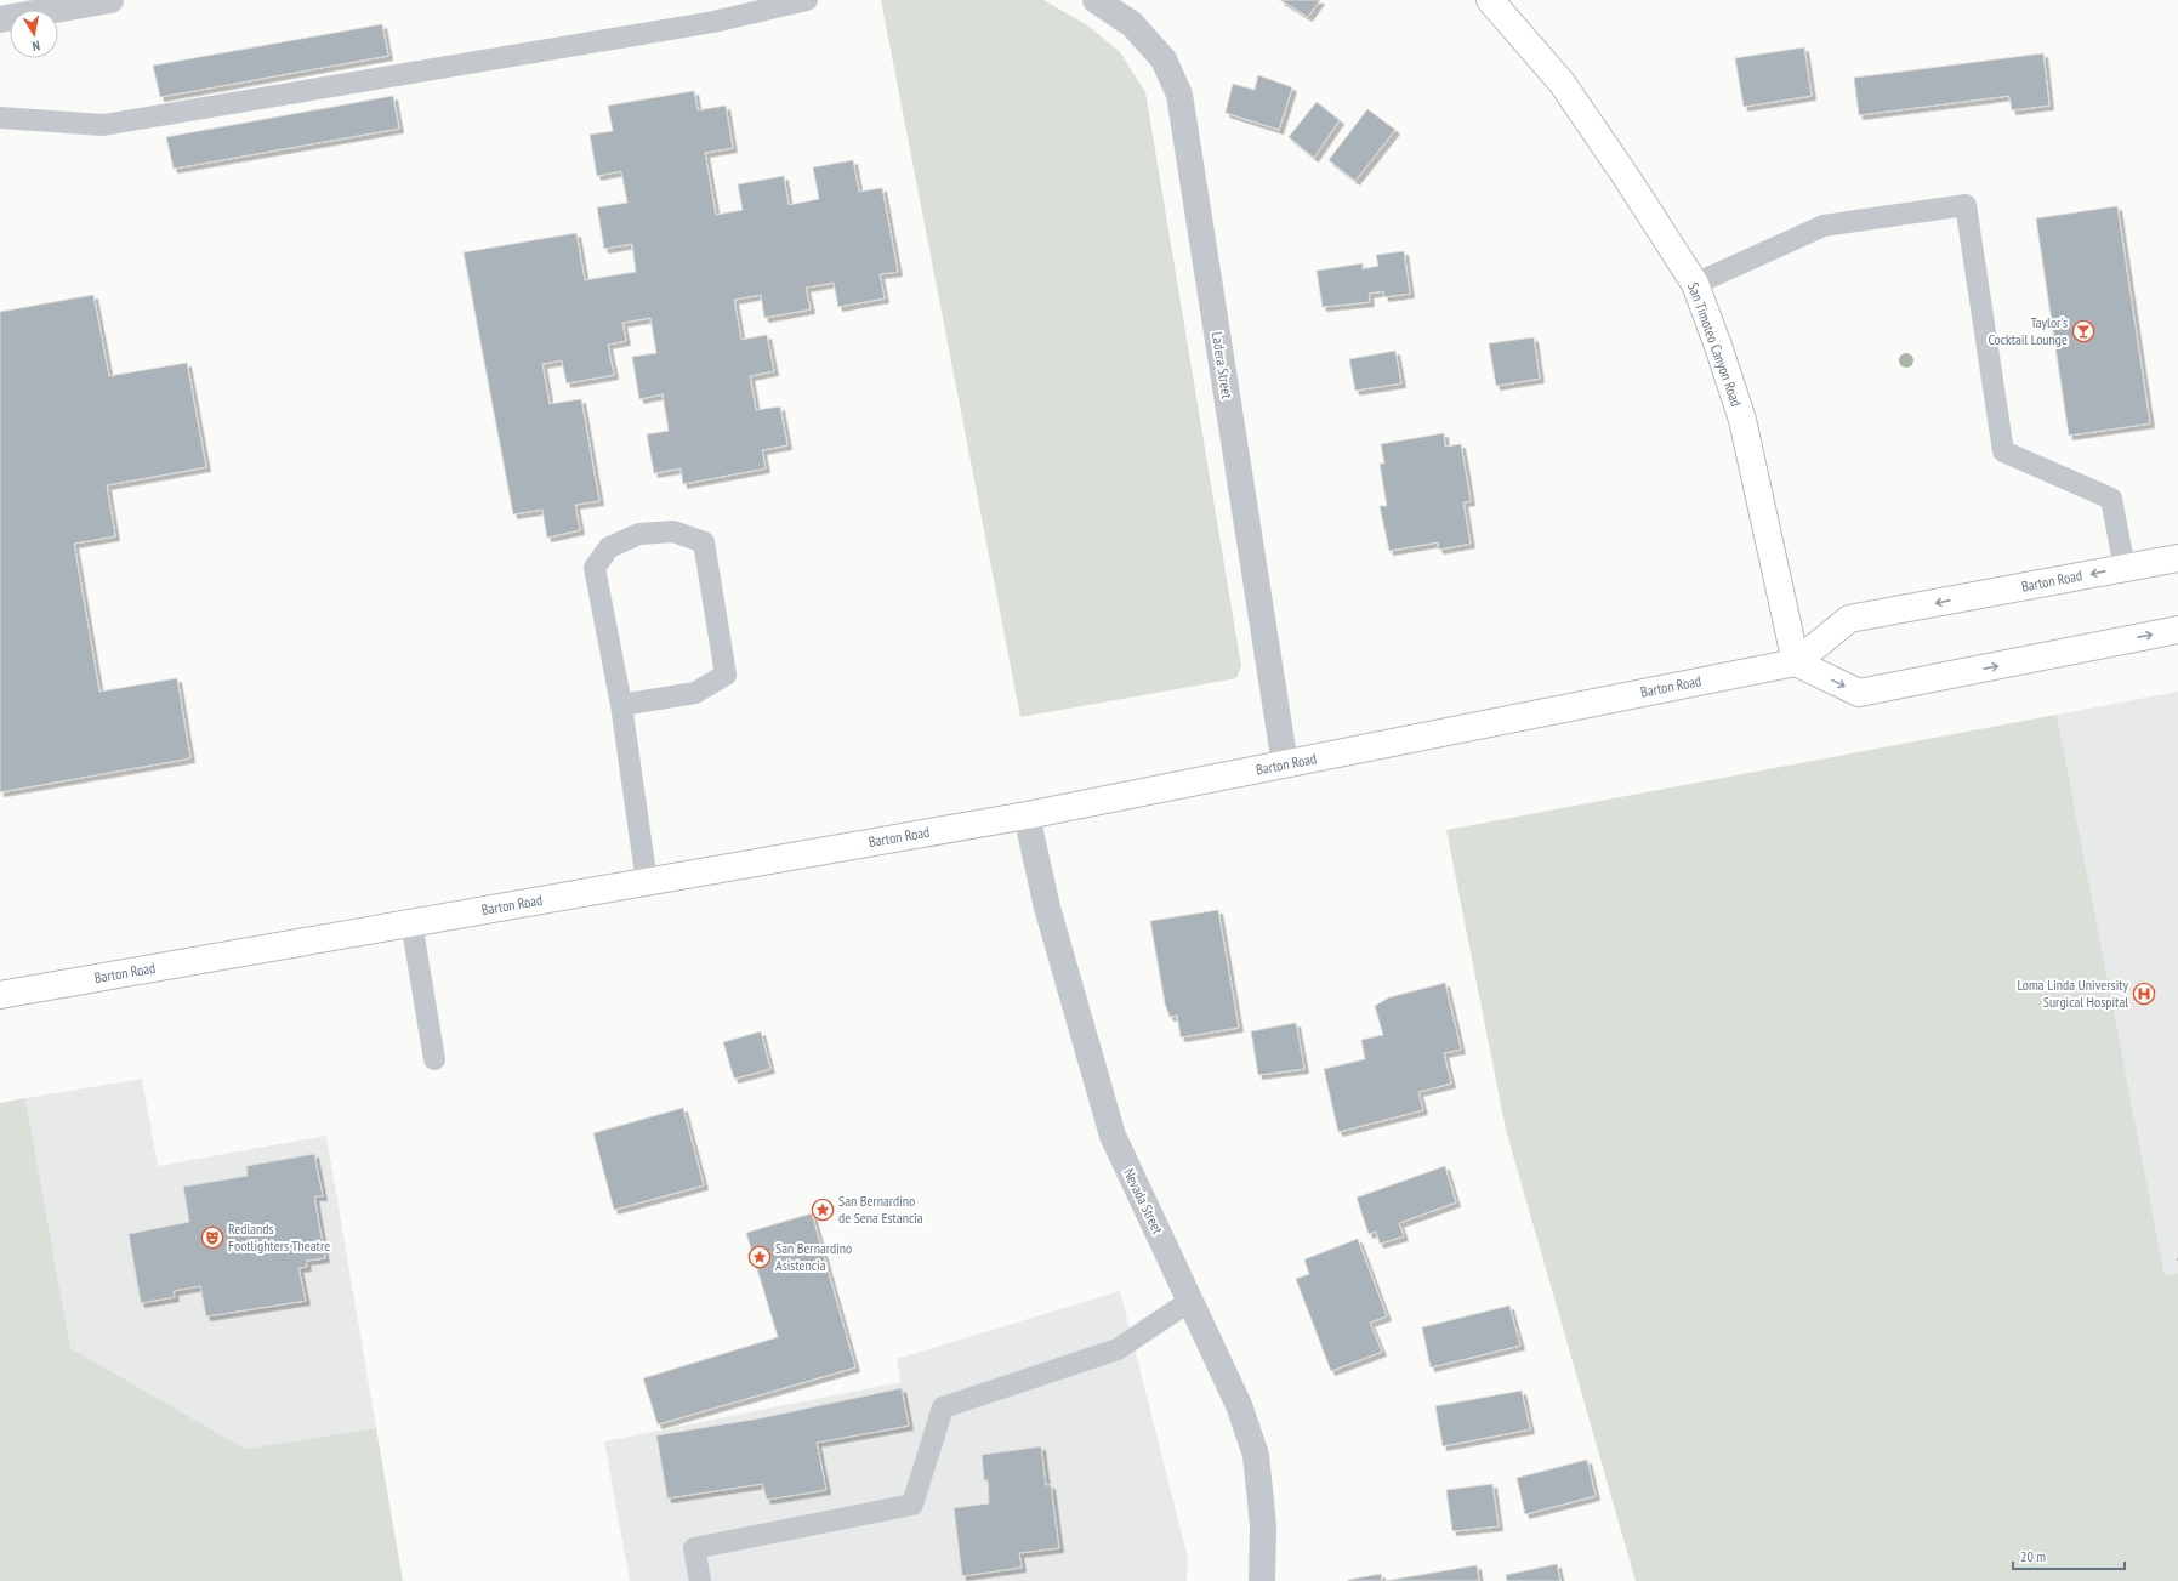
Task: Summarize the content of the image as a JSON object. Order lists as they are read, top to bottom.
{
  "streets": {
    "main road": ["San Timoteo Canyon Road", "Barton Road"],
    "street": ["Ladera Street", "Nevada Street"]
  },
  "crossings": [
    ["San Timoteo Canyon Road", "Barton Road"],
    ["Ladera Street", "Barton Road"],
    ["Barton Road", "Nevada Street"]
  ],
  "places": {
    "bar": ["Taylor's Cocktail Lounge"],
    "hospital": ["Loma Linda University Surgical Hospital"],
    "place": ["San Bernardino de Sena Estancia", "San Bernardino Asistencia"],
    "theatre": ["Redlands Footlighters Theatre"]
  },
  "scale_bar": "20 m",
  "north": "bottom"
}
